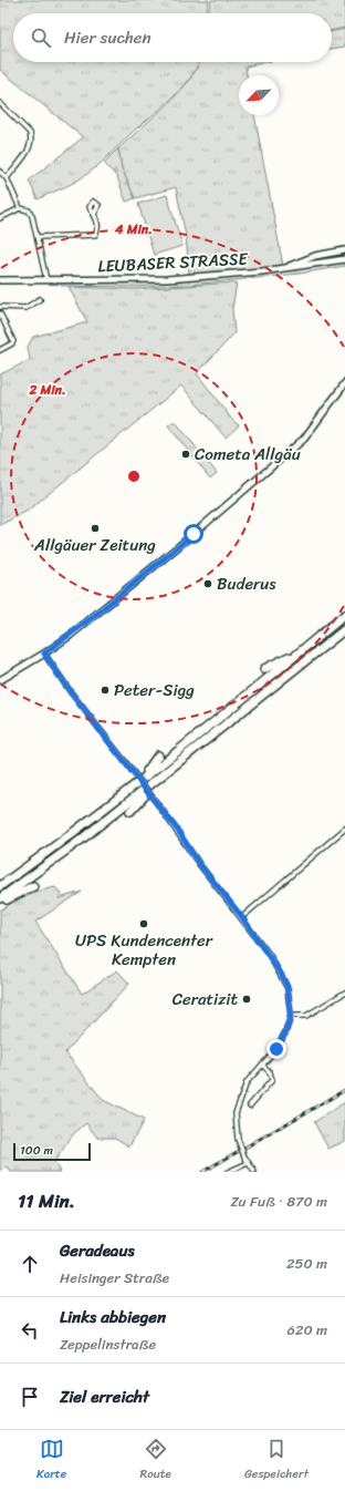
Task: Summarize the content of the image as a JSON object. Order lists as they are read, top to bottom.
{
  "streets": {
    "street": ["LEUBASER STRASSE"]
  },
  "places": [
    "Cometa Allgäu",
    "Allgäuer Zeitung",
    "Buderus",
    "Peter-Sigg",
    "UPS Kundencenter Kempten",
    "Ceratizit"
  ],
  "scale_bar": "100 m",
  "north": "bottom left",
  "page": {
    "search": "Hier suchen",
    "scale": "100 m",
    "heading": ["11 Min.", "Zu Fuß · 870 m"],
    "list": [
      ["Geradeaus", "Heisinger Straße", "250 m"],
      ["Links abbiegen", "Zeppelinstraße", "620 m"],
      "Ziel erreicht"
    ],
    "nav": ["Karte", "Route", "Gespeichert"]
  },
  "rings": ["4 Min.", "2 Min."]
}
